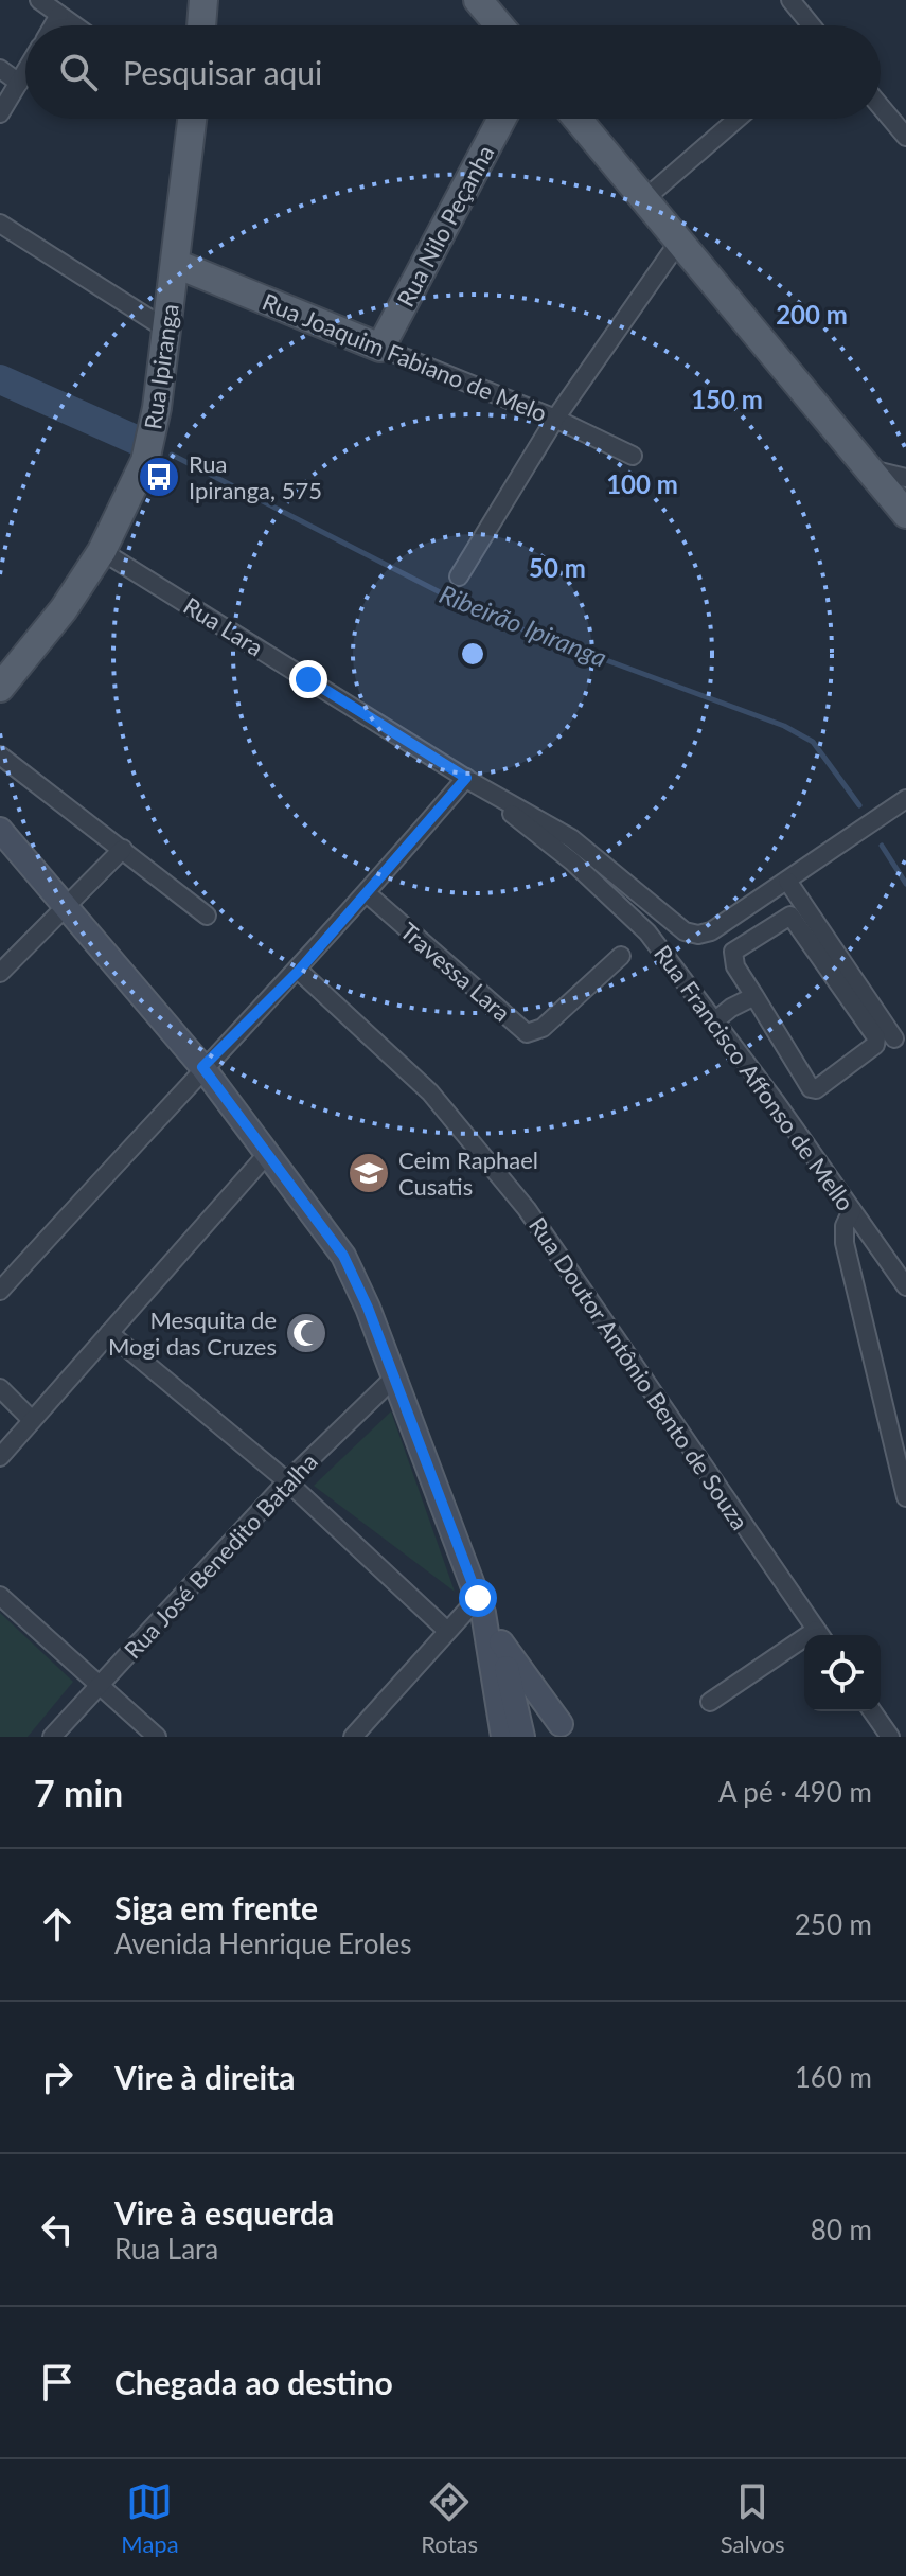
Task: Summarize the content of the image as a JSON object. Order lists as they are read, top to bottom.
{
  "streets": {
    "main road": ["Rua Nilo Peçanha", "Rua Joaquim Fabiano de Melo", "Rua Ipiranga"],
    "street": [
      "Rua Lara",
      "Travessa Lara",
      "Rua Francisco Affonso de Mello",
      "Rua Doutor Antônio Bento de Souza",
      "Rua José Benedito Batalha"
    ]
  },
  "crossings": [
    ["Rua Nilo Peçanha", "Rua Joaquim Fabiano de Melo"],
    ["Rua Joaquim Fabiano de Melo", "Rua Ipiranga"],
    ["Rua Ipiranga", "Rua Lara"],
    ["Rua Lara", "Rua Francisco Affonso de Mello"]
  ],
  "water": ["Ribeirão Ipiranga"],
  "places": {
    "bus stop": ["Rua Ipiranga, 575"],
    "school or university": ["Ceim Raphael Cusatis"],
    "mosque": ["Mesquita de Mogi das Cruzes"]
  },
  "page": {
    "search": "Pesquisar aqui",
    "heading": ["7 min", "A pé · 490 m"],
    "list": [
      ["Siga em frente", "Avenida Henrique Eroles", "250 m"],
      ["Vire à direita", "160 m"],
      ["Vire à esquerda", "Rua Lara", "80 m"],
      "Chegada ao destino"
    ],
    "nav": ["Mapa", "Rotas", "Salvos"]
  },
  "rings": [
    "200 m",
    "150 m",
    "100 m",
    "50 m"
  ]
}
